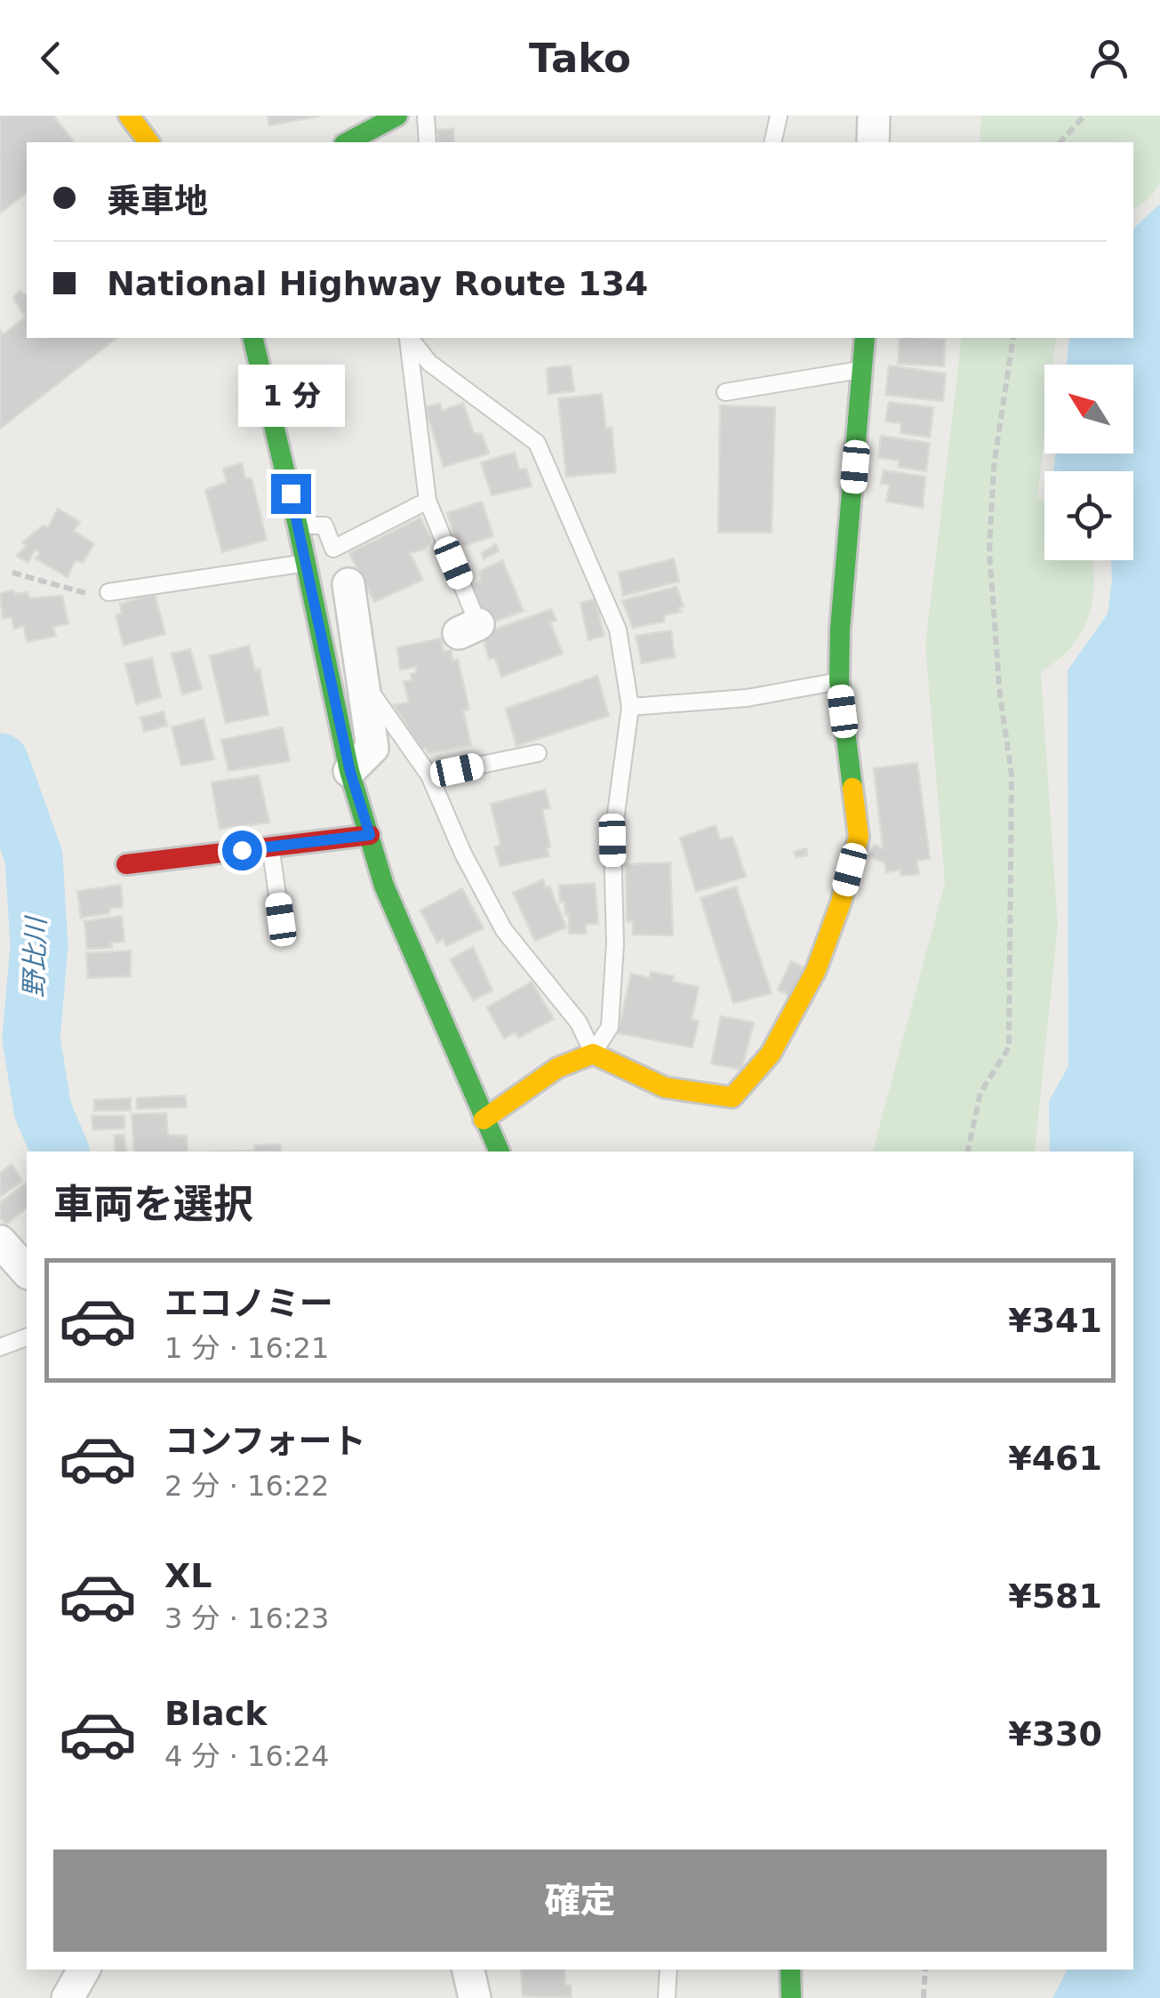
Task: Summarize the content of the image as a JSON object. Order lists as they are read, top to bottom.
{
  "water": ["野比川"],
  "north": "top left",
  "page": {
    "header": "Tako",
    "banner": ["乗車地", "National Highway Route 134"],
    "bubble": "1 分",
    "heading": "車両を選択",
    "list": [
      {
        "name": "エコノミー",
        "note": "1 分 · 16:21",
        "value": "¥341"
      },
      {
        "name": "コンフォート",
        "note": "2 分 · 16:22",
        "value": "¥461"
      },
      {
        "name": "XL",
        "note": "3 分 · 16:23",
        "value": "¥581"
      },
      {
        "name": "Black",
        "note": "4 分 · 16:24",
        "value": "¥330"
      }
    ],
    "buttons": "確定"
  }
}
